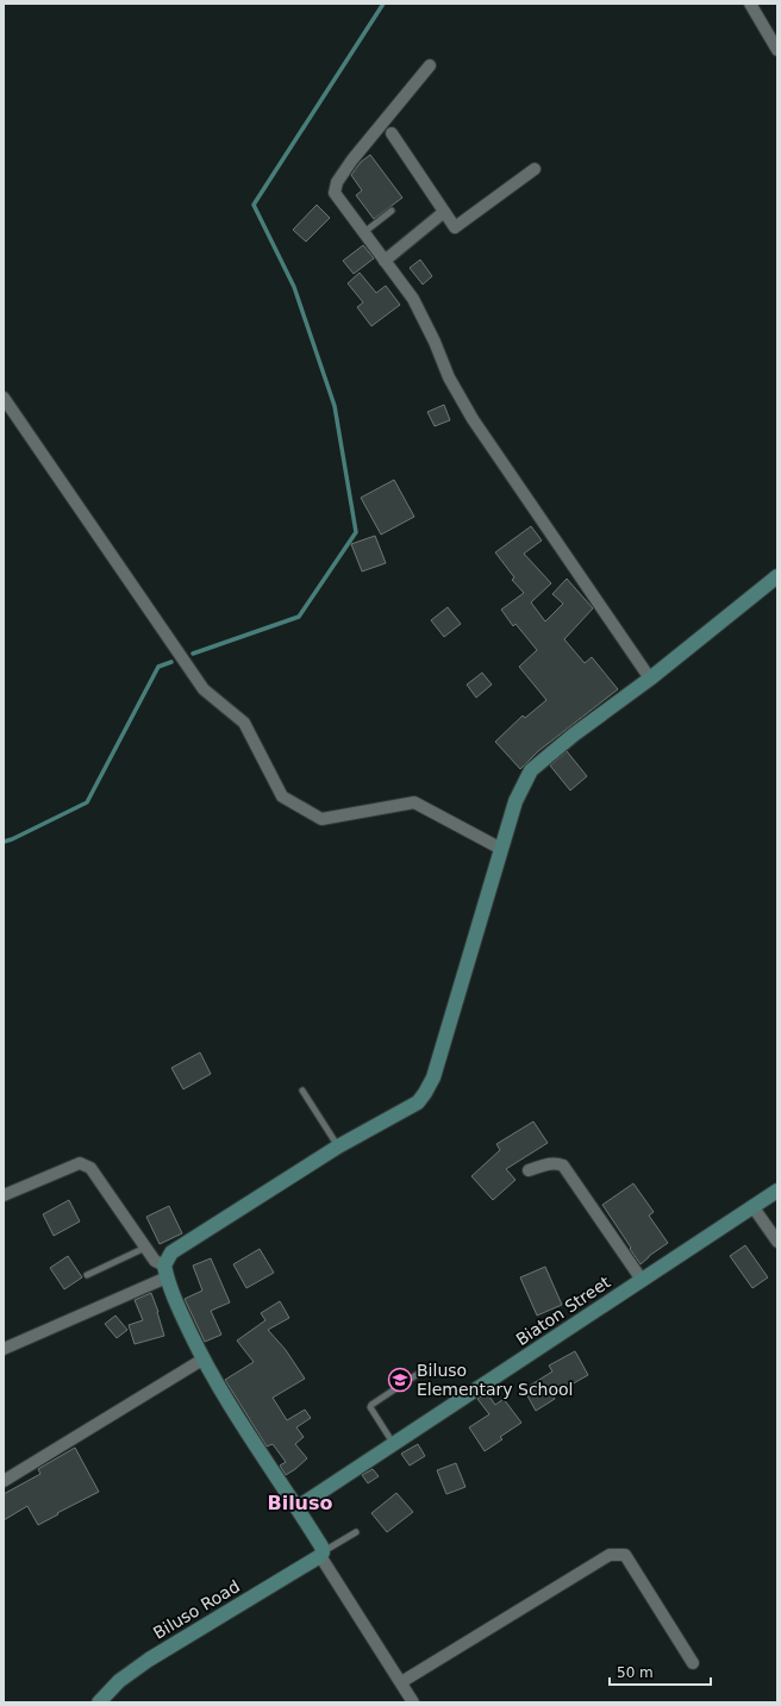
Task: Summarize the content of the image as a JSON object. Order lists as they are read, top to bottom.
{
  "streets": {
    "street": ["Biaton Street", "Biluso Road"]
  },
  "districts": ["Biluso"],
  "places": {
    "school or university": ["Biluso Elementary School"]
  },
  "scale_bar": "50 m"
}
